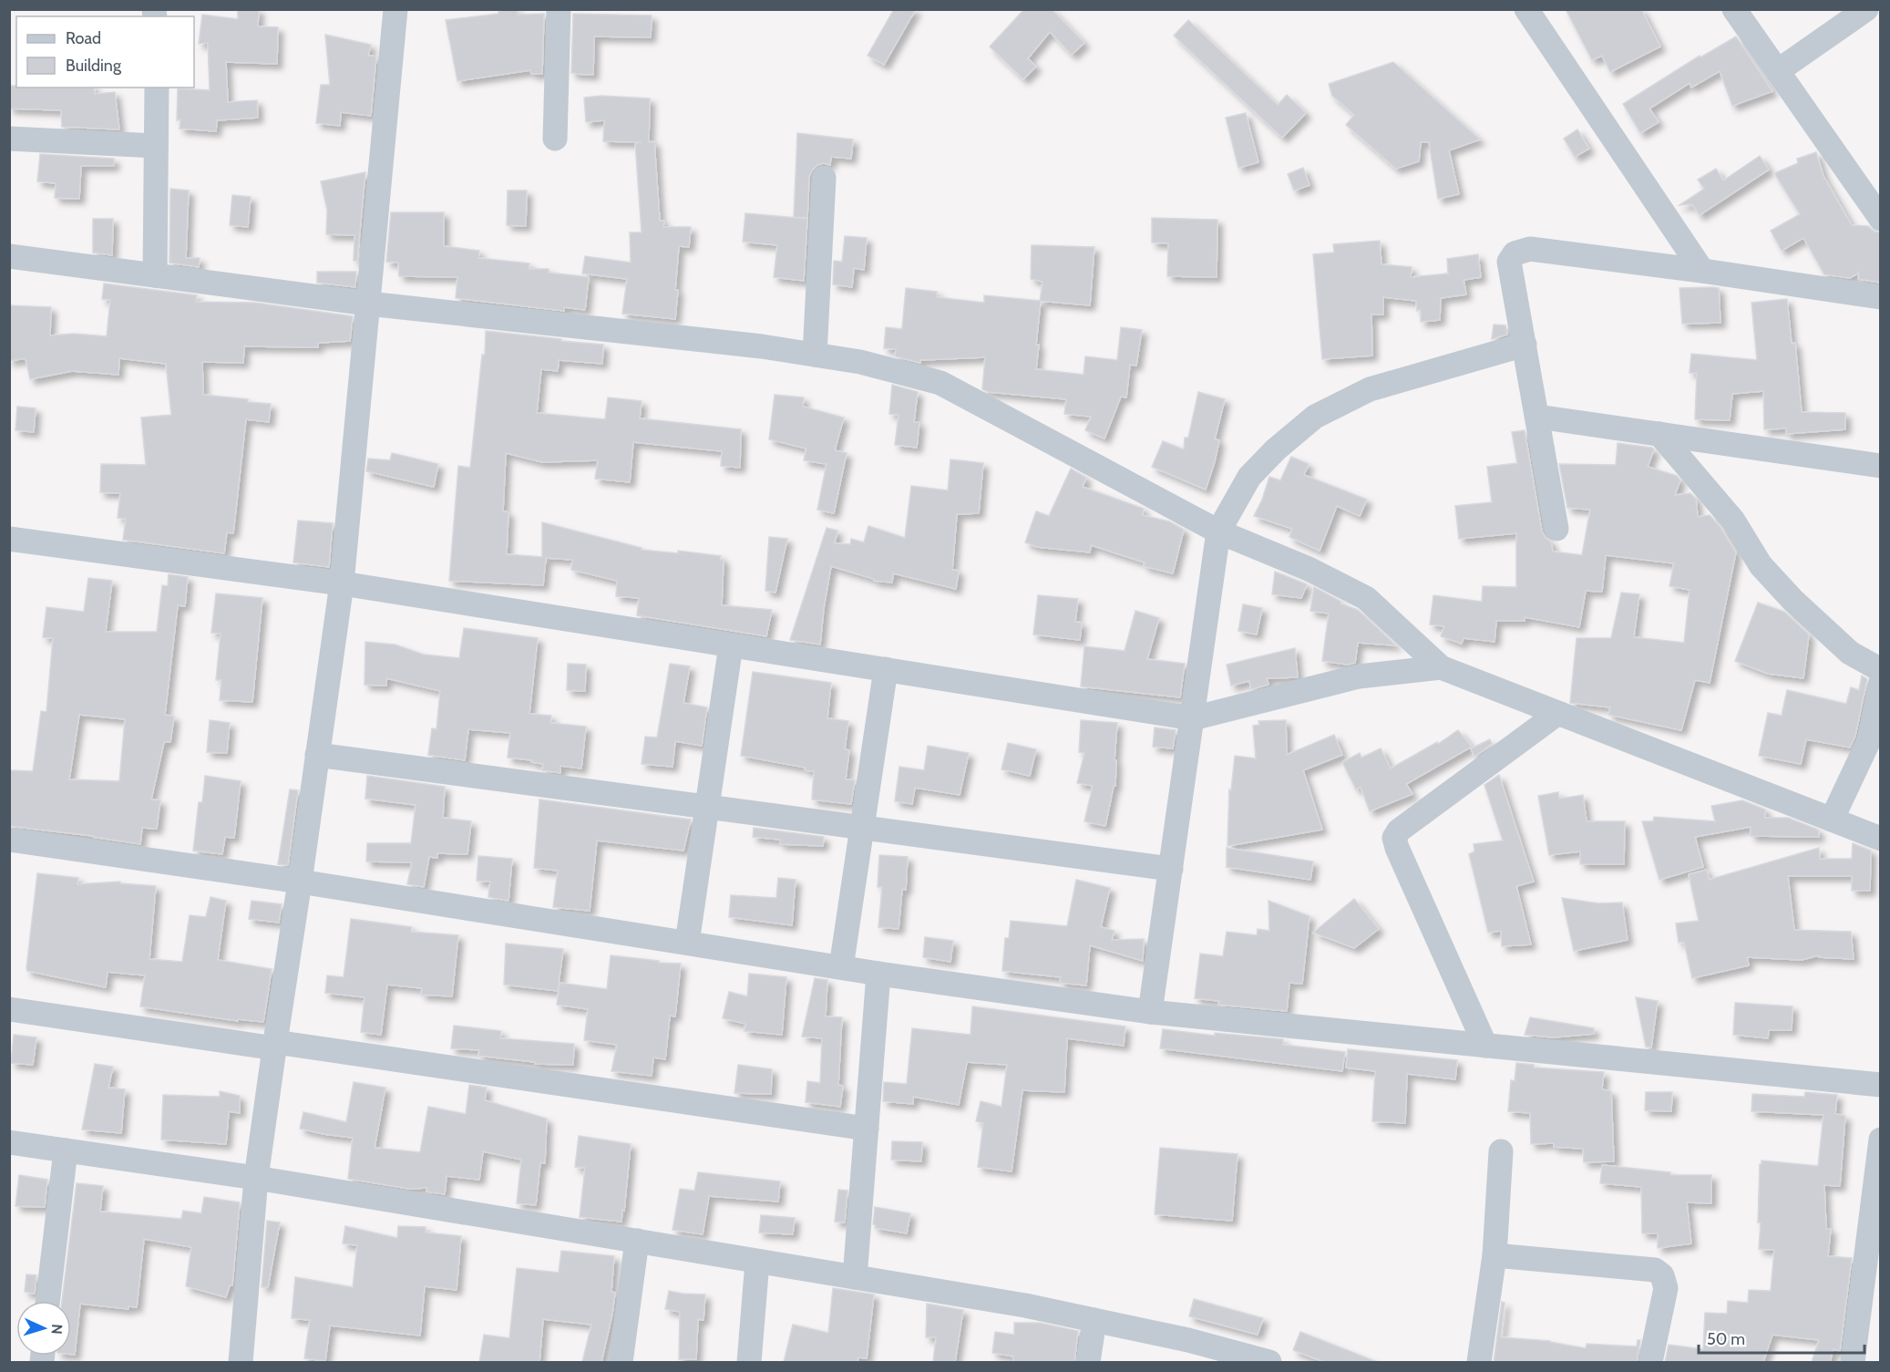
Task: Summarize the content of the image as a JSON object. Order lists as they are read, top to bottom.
{
  "legend": ["Road", "Building"],
  "scale_bar": "50 m",
  "north": "right"
}
